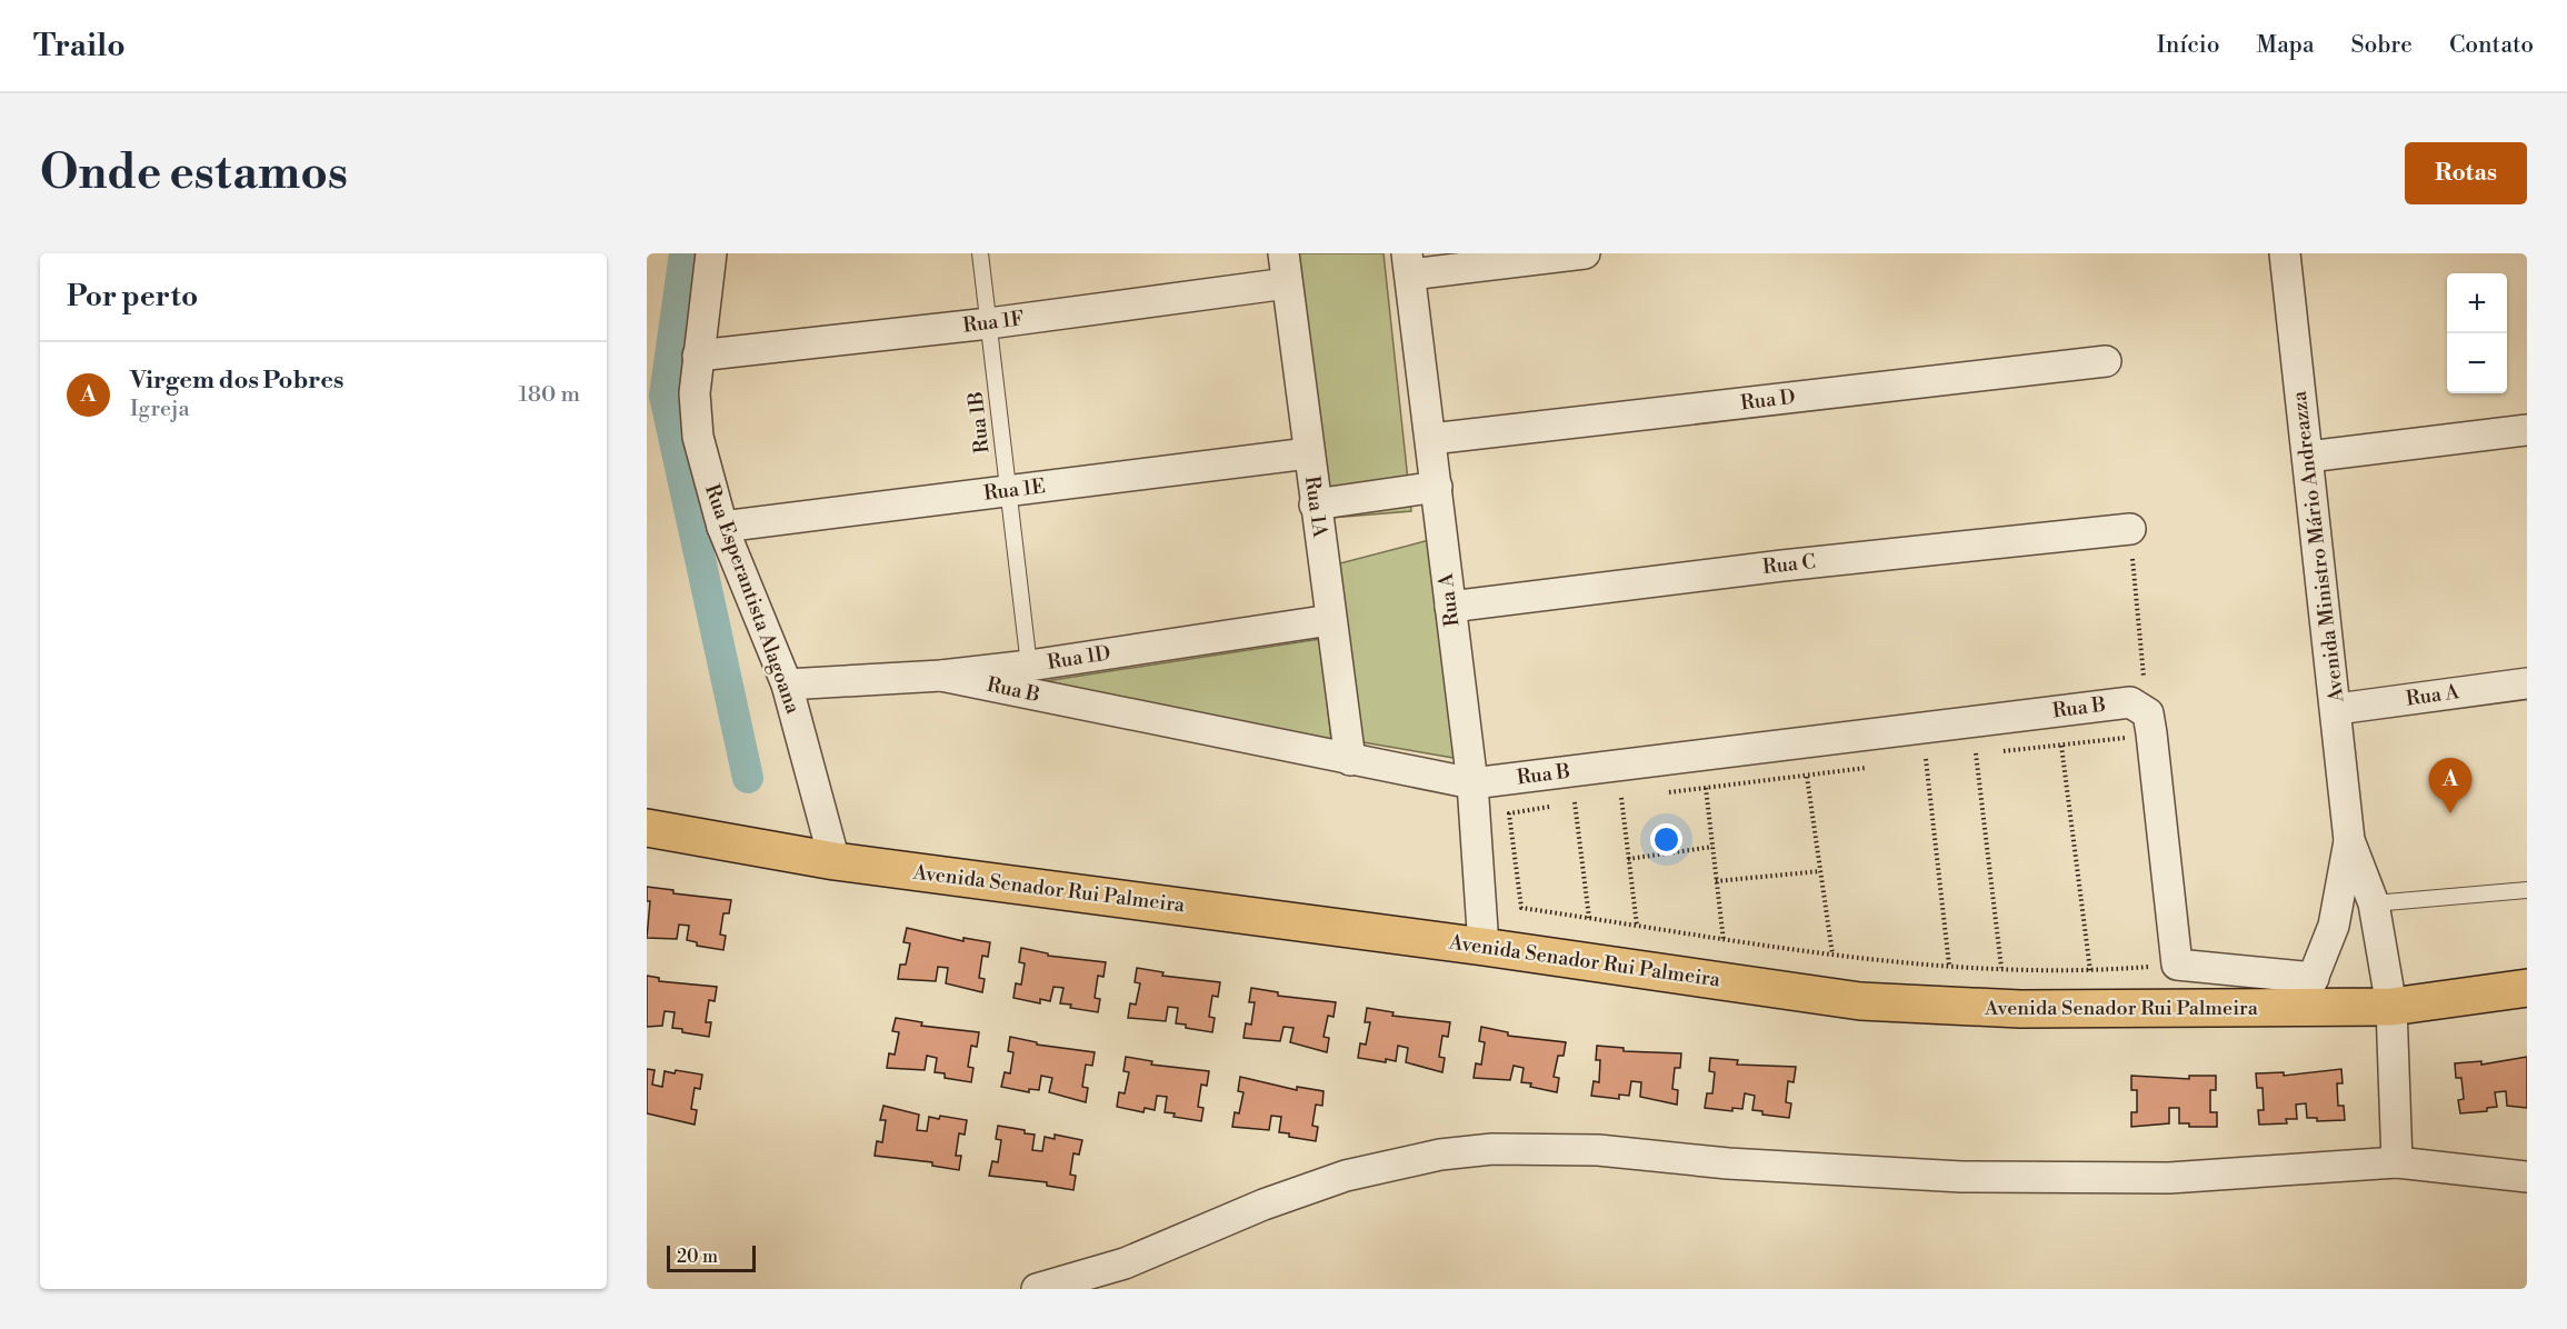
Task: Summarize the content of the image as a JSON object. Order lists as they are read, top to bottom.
{
  "streets": {
    "main road": ["Avenida Senador Rui Palmeira"],
    "street": [
      "Rua 1F",
      "Rua D",
      "Rua 1E",
      "Rua 1A",
      "Avenida Ministro Mário Andreazza",
      "Rua C",
      "Rua Esperantista Alagoana",
      "Rua A",
      "Rua 1D",
      "Rua B"
    ],
    "lane": ["Rua 1B"]
  },
  "crossings": [
    ["Rua 1F", "Rua 1B"],
    ["Rua 1F", "Rua 1A"],
    ["Rua 1F", "Rua Esperantista Alagoana"],
    ["Rua D", "Rua A"],
    ["Rua 1B", "Rua 1E"],
    ["Rua 1B", "Rua 1D"],
    ["Rua 1E", "Rua 1A"],
    ["Rua 1E", "Rua Esperantista Alagoana"],
    ["Rua 1A", "Rua 1D"],
    ["Rua 1A", "Rua B"],
    ["Avenida Ministro Mário Andreazza", "Rua A"],
    ["Avenida Ministro Mário Andreazza", "Avenida Senador Rui Palmeira"],
    ["Rua C", "Rua A"],
    ["Rua Esperantista Alagoana", "Rua 1D"],
    ["Rua Esperantista Alagoana", "Avenida Senador Rui Palmeira"],
    ["Rua A", "Rua B"],
    ["Rua A", "Avenida Senador Rui Palmeira"],
    ["Rua 1D", "Rua B"]
  ],
  "scale_bar": "20 m",
  "page": {
    "header": "Trailo",
    "nav": [
      "Início",
      "Mapa",
      "Sobre",
      "Contato"
    ],
    "buttons": "Rotas",
    "title": "Onde estamos",
    "heading": "Por perto",
    "map_buttons": ["+", "−"],
    "list": [
      {
        "mark": "A",
        "name": "Virgem dos Pobres",
        "note": "Igreja",
        "value": "180 m"
      }
    ],
    "pins": "A",
    "scale": "20 m"
  }
}
